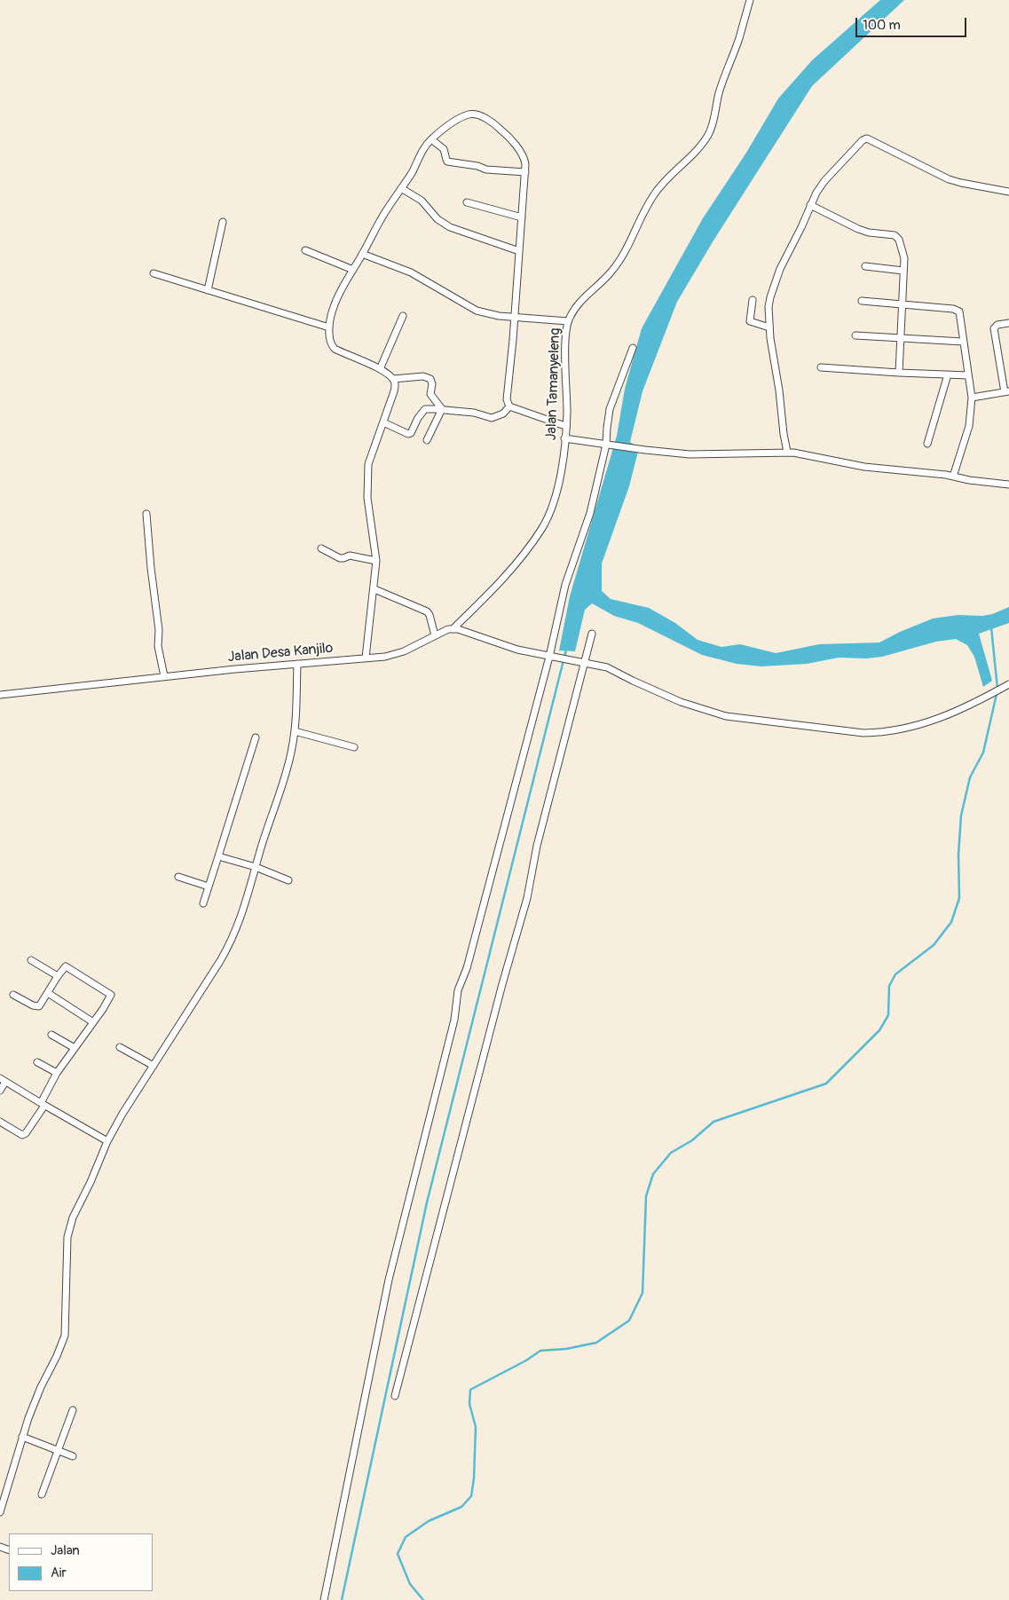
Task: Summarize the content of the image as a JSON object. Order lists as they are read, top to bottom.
{
  "streets": {
    "street": ["Jalan Tamanyeleng", "Jalan Desa Kanjilo"]
  },
  "crossings": [
    ["Jalan Tamanyeleng", "Jalan Desa Kanjilo"]
  ],
  "legend": ["Jalan", "Air"],
  "scale_bar": "100 m"
}
